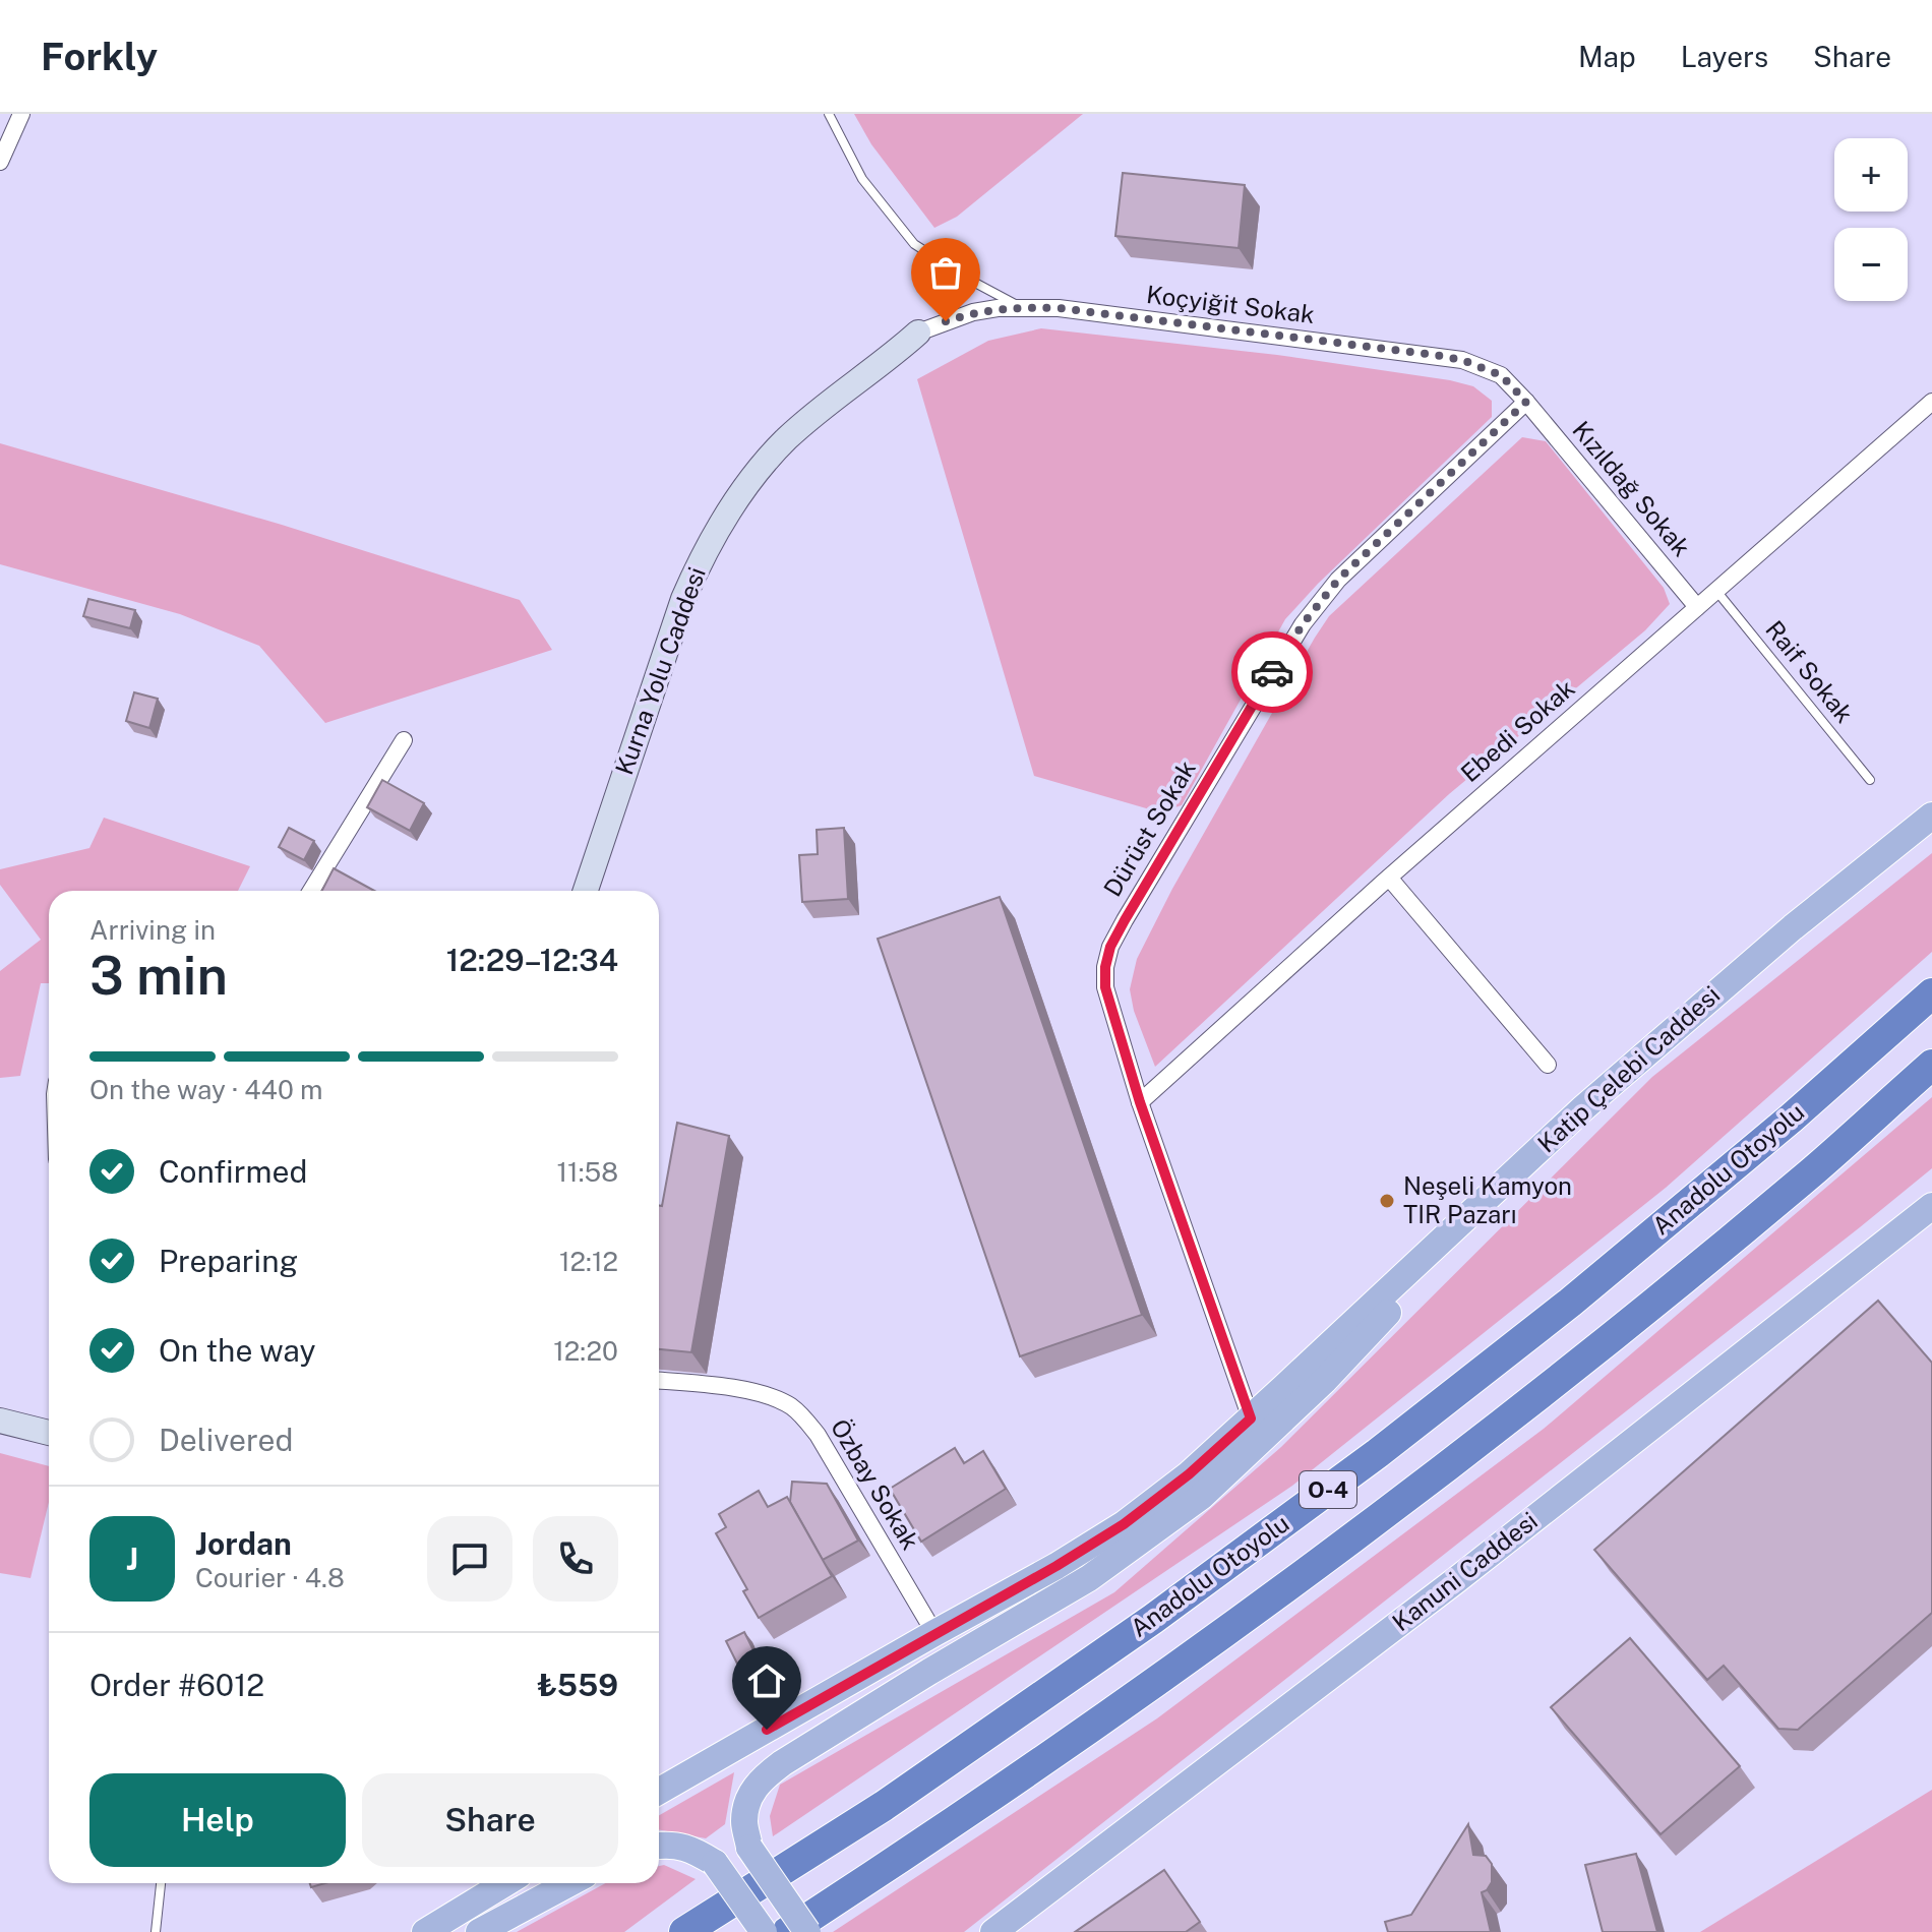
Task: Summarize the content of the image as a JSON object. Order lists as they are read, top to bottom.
{
  "streets": {
    "highway": ["Anadolu Otoyolu", "O-4"],
    "main road": ["Katip Çelebi Caddesi", "Kanuni Caddesi"],
    "street": [
      "Koçyiğit Sokak",
      "Kızıldağ Sokak",
      "Kurna Yolu Caddesi",
      "Ebedi Sokak",
      "Dürüst Sokak",
      "Özbay Sokak"
    ],
    "lane": ["Raif Sokak"]
  },
  "crossings": [
    ["Koçyiğit Sokak", "Kızıldağ Sokak"],
    ["Koçyiğit Sokak", "Kurna Yolu Caddesi"],
    ["Koçyiğit Sokak", "Dürüst Sokak"],
    ["Kızıldağ Sokak", "Ebedi Sokak"],
    ["Kızıldağ Sokak", "Dürüst Sokak"],
    ["Raif Sokak", "Ebedi Sokak"],
    ["Ebedi Sokak", "Dürüst Sokak"],
    ["Dürüst Sokak", "Katip Çelebi Caddesi"],
    ["Katip Çelebi Caddesi", "Özbay Sokak"]
  ],
  "places": ["Neşeli Kamyon TIR Pazarı"],
  "page": {
    "header": "Forkly",
    "nav": ["Map", "Layers", "Share"],
    "map_buttons": ["+", "−"],
    "heading": ["3 min", "Arriving in", "12:29–12:34"],
    "panel": [
      "Jordan",
      "Courier · 4.8",
      "Order #6012",
      "₺559"
    ],
    "bar": "On the way · 440 m",
    "list": [
      ["Confirmed", "11:58"],
      ["Preparing", "12:12"],
      ["On the way", "12:20"],
      "Delivered"
    ],
    "round": "J",
    "buttons": ["Help", "Share"]
  }
}
